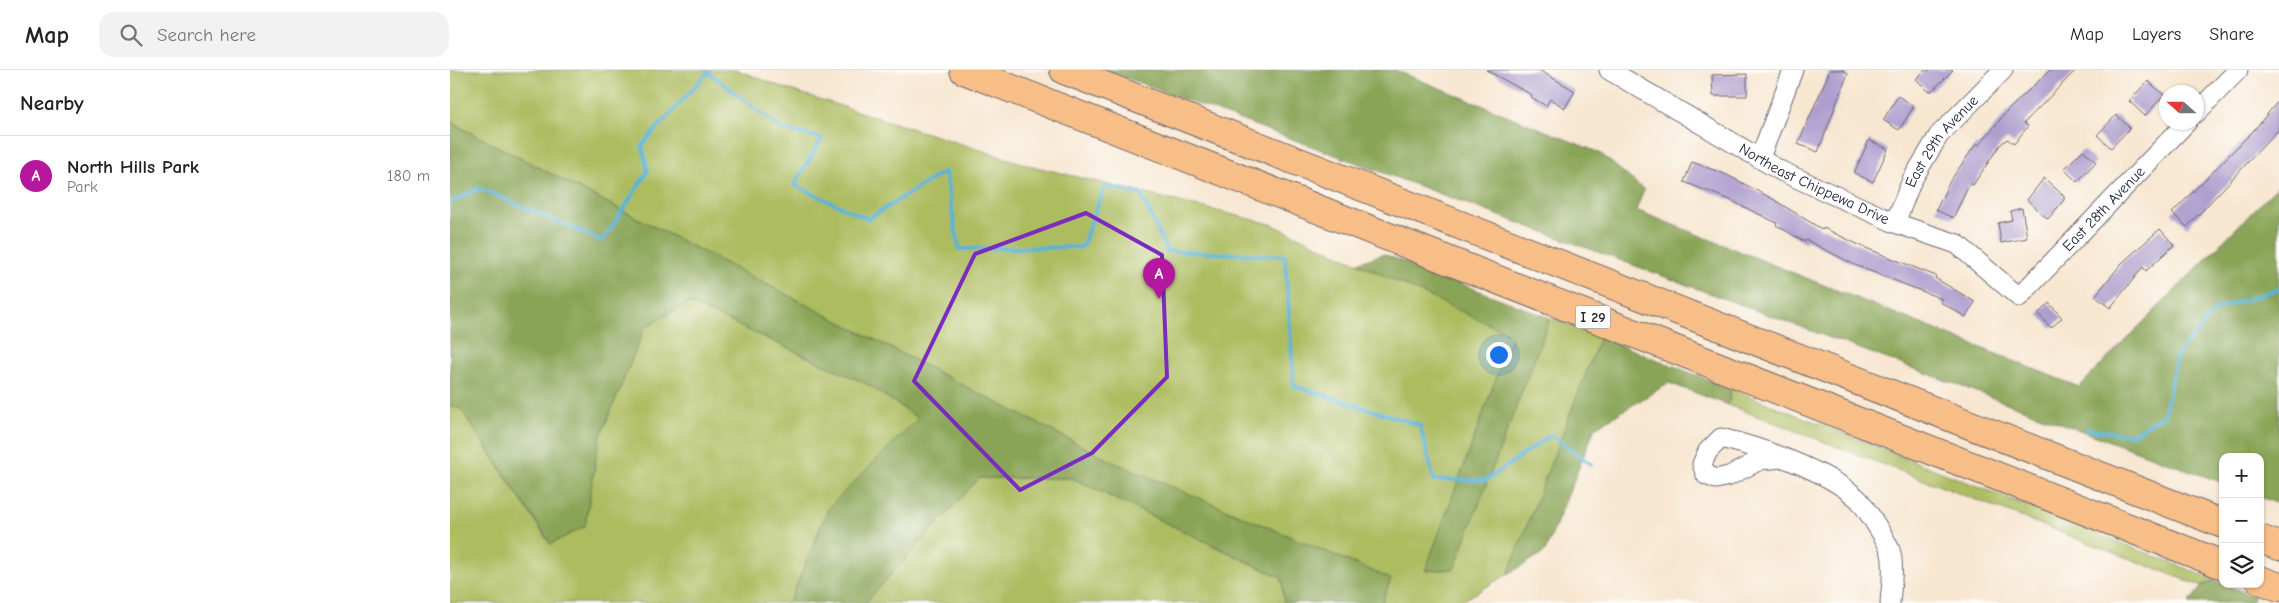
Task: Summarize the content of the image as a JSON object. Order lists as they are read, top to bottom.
{
  "streets": {
    "highway": ["I 29"],
    "street": ["East 29th Avenue", "Northeast Chippewa Drive", "East 28th Avenue"]
  },
  "crossings": [
    ["East 29th Avenue", "Northeast Chippewa Drive"],
    ["Northeast Chippewa Drive", "East 28th Avenue"]
  ],
  "north": "left",
  "page": {
    "header": "Map",
    "search": "Search here",
    "nav": ["Map", "Layers", "Share"],
    "heading": "Nearby",
    "list": [
      {
        "mark": "A",
        "name": "North Hills Park",
        "note": "Park",
        "value": "180 m"
      }
    ],
    "pins": "A",
    "map_buttons": ["+", "−"]
  }
}
